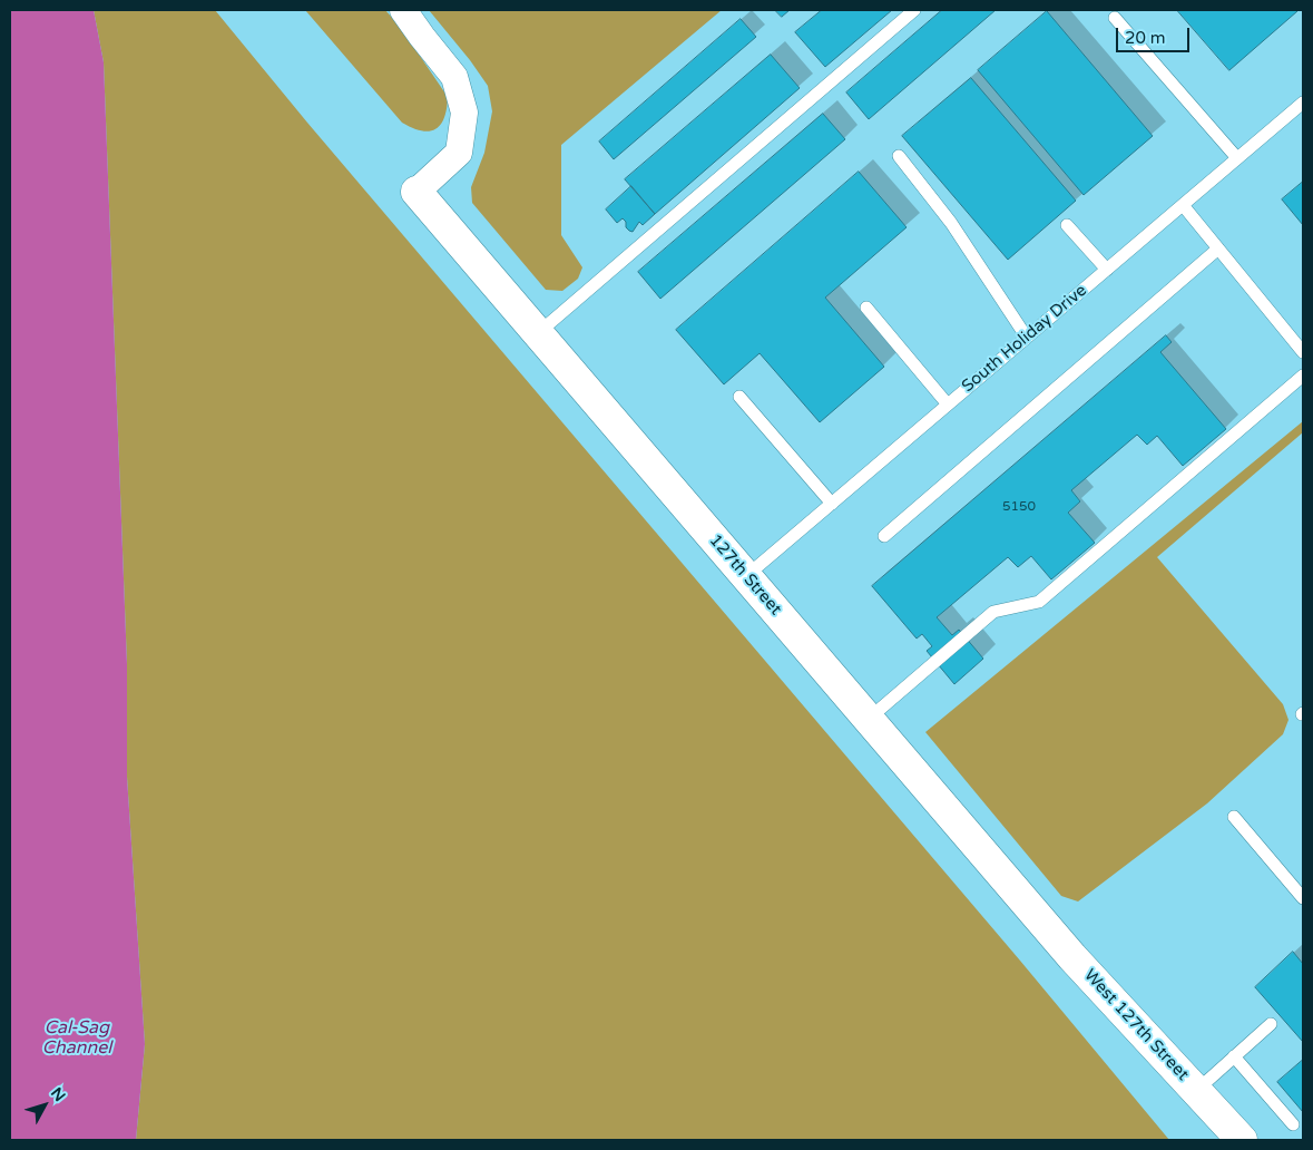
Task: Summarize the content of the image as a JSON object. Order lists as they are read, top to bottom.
{
  "streets": {
    "main road": ["127th Street", "West 127th Street"],
    "lane": ["South Holiday Drive"]
  },
  "crossings": [
    ["South Holiday Drive", "127th Street"],
    ["127th Street", "West 127th Street"]
  ],
  "water": ["Cal-Sag Channel"],
  "house_numbers": ["5150"],
  "scale_bar": "20 m",
  "north": "top right"
}
